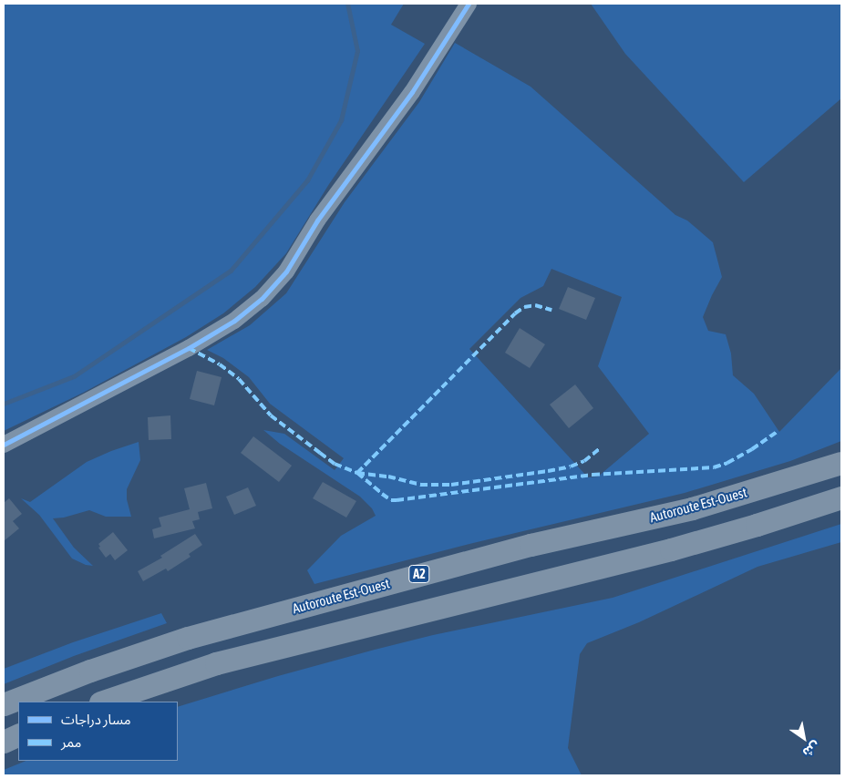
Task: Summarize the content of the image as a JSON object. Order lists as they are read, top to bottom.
{
  "streets": {
    "highway": ["Autoroute Est-Ouest", "A2"]
  },
  "legend": ["مسار دراجات", "ممر"],
  "north": "bottom right"
}
